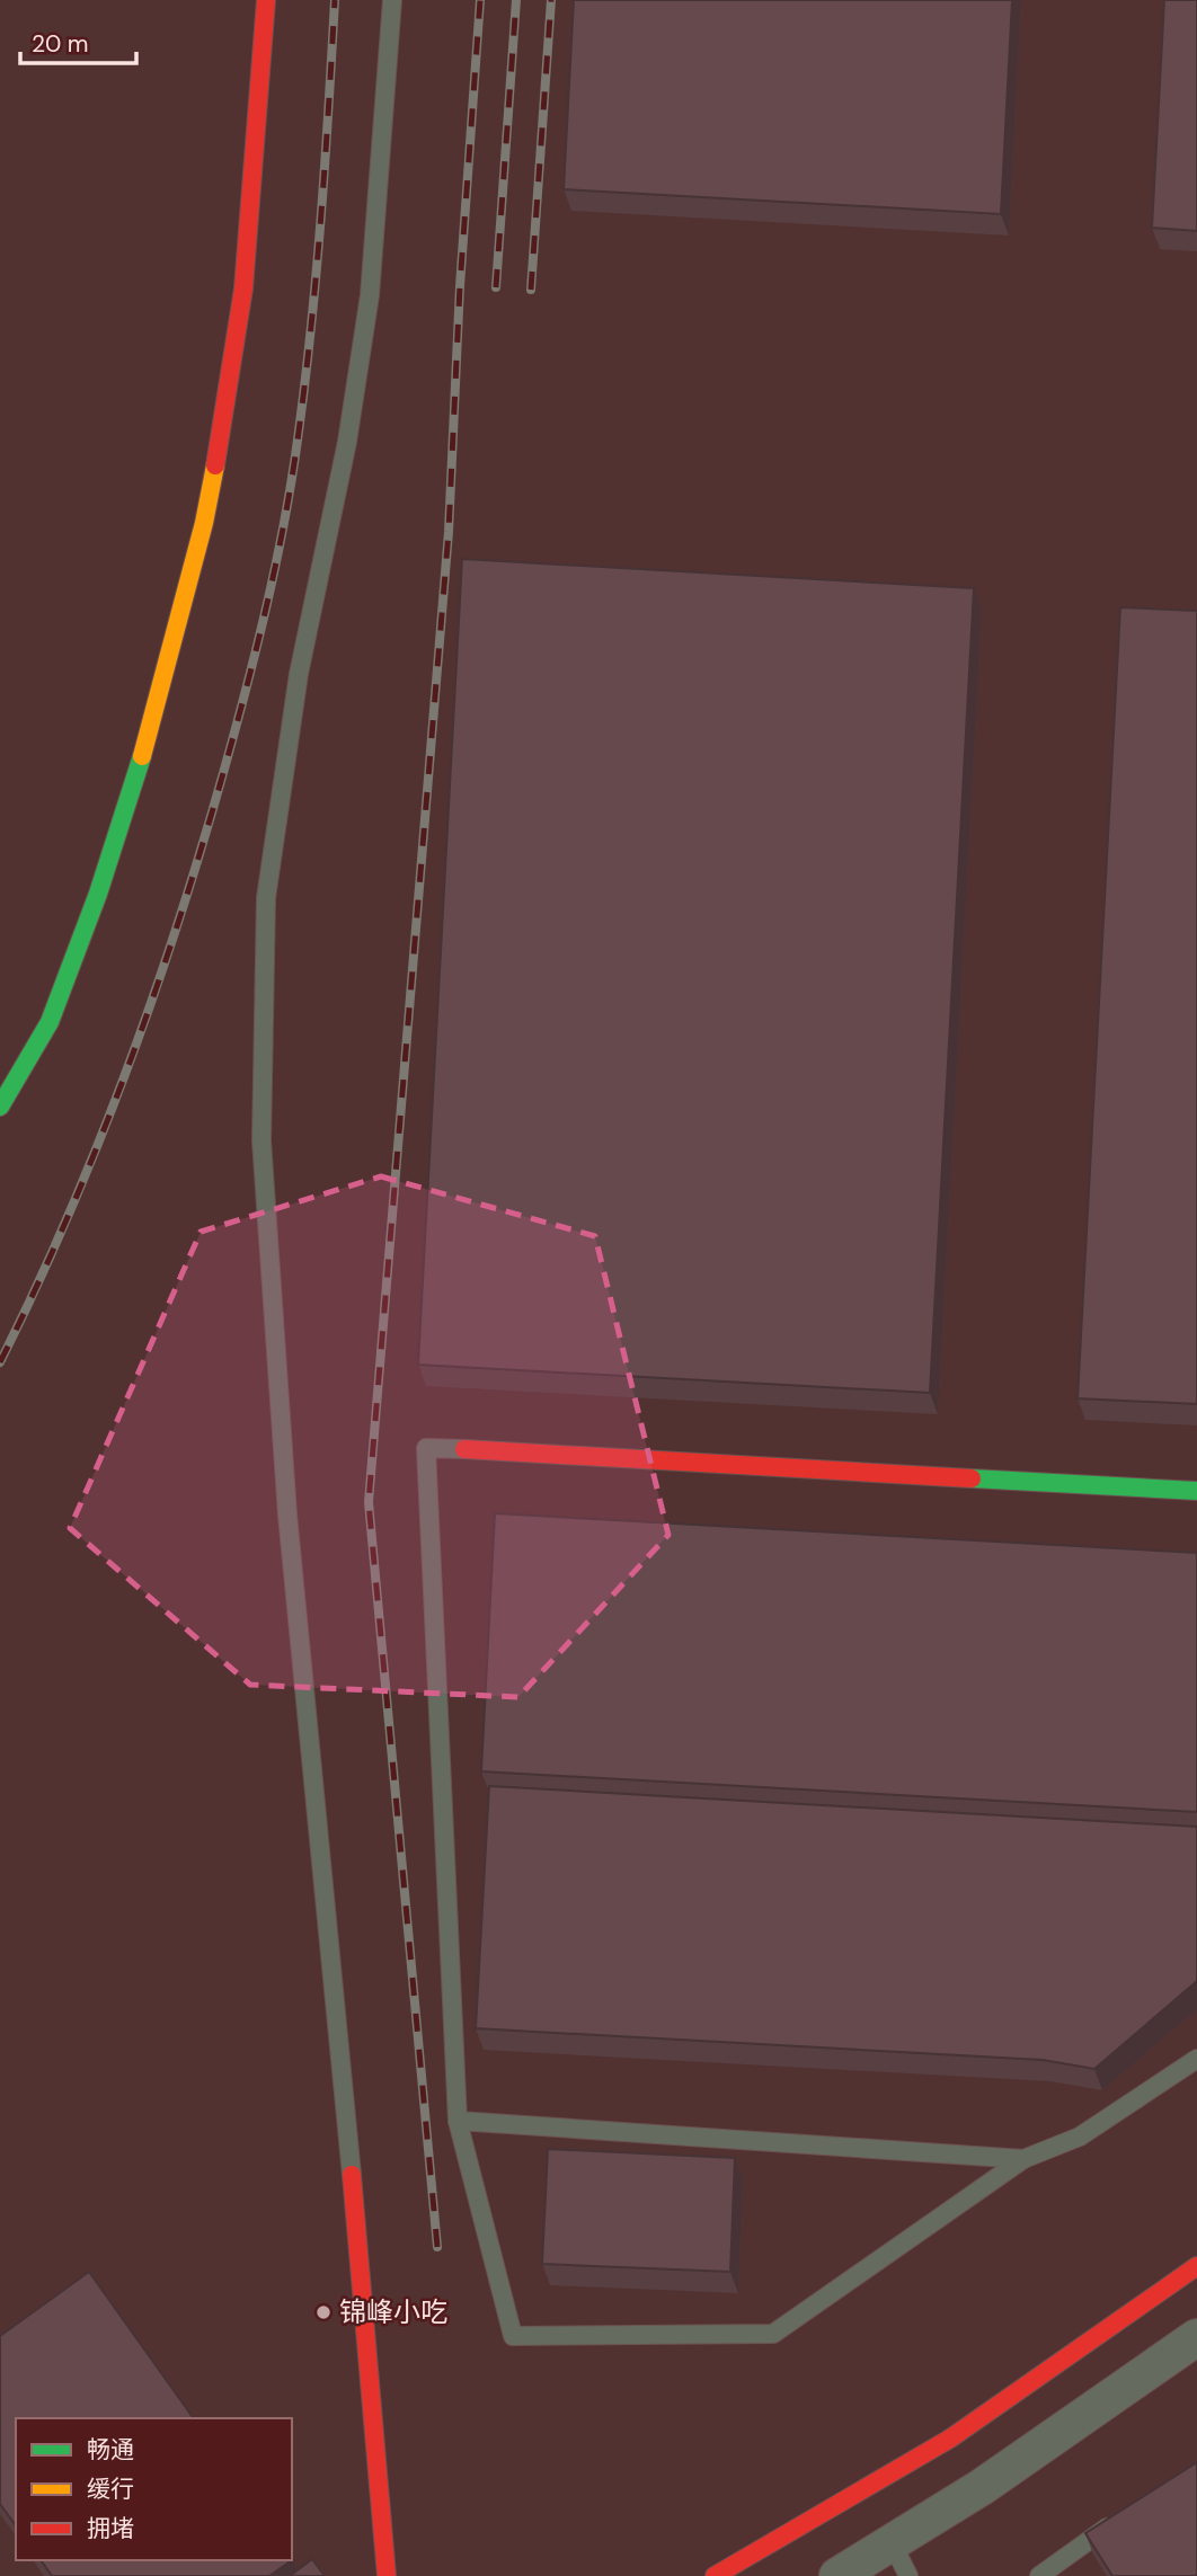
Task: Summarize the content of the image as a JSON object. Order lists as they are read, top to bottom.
{
  "places": ["锦峰小吃"],
  "legend": ["畅通", "缓行", "拥堵"],
  "scale_bar": "20 m"
}
